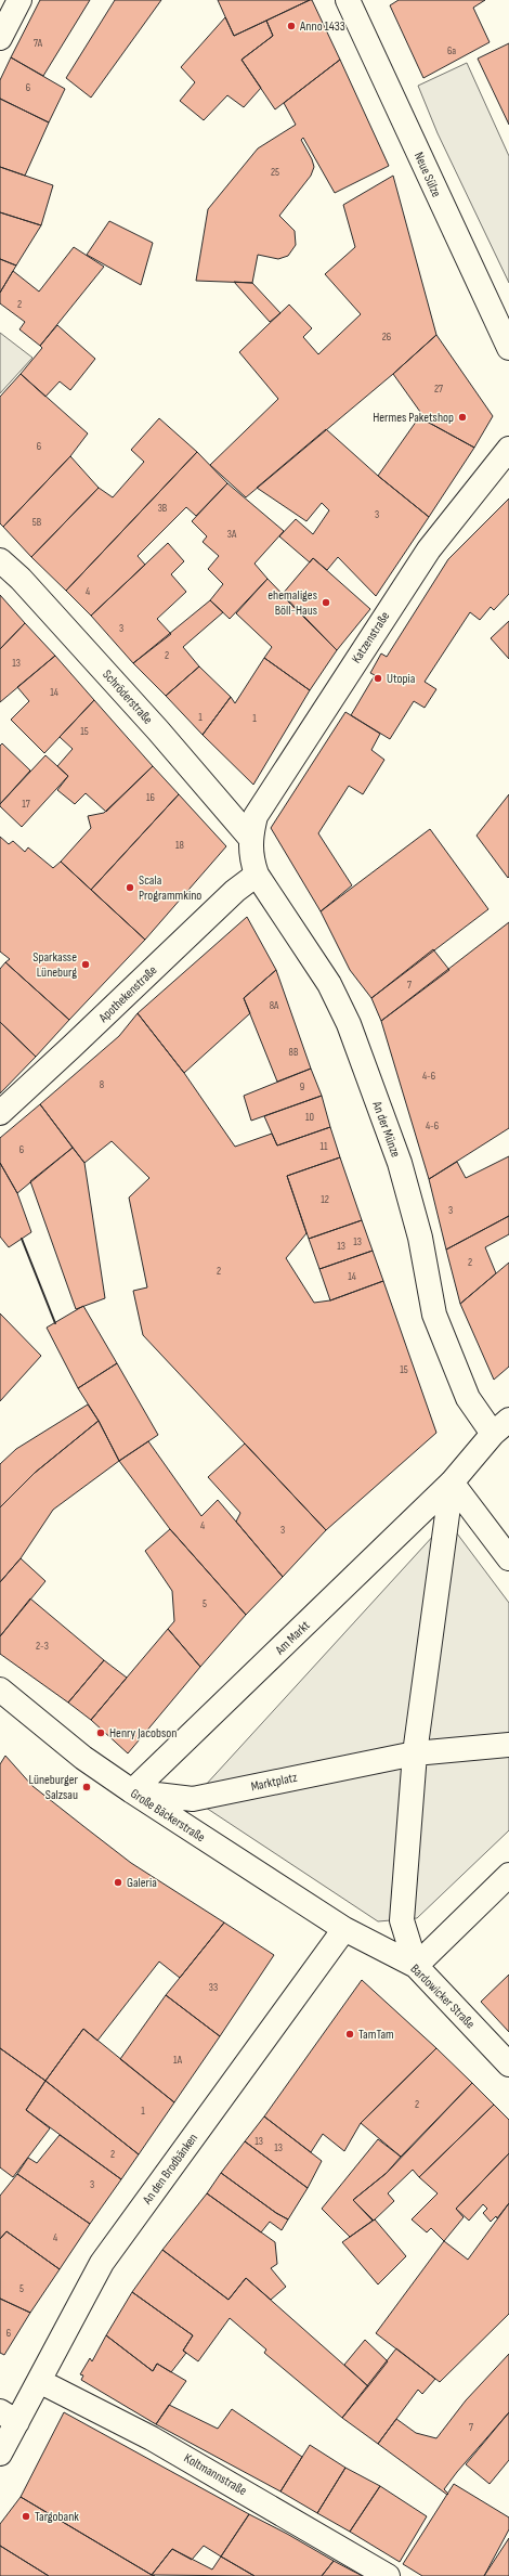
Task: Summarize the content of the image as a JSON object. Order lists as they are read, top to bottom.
{
  "streets": {
    "street": [
      "Neue Sülze",
      "Katzenstraße",
      "Schröderstraße",
      "Apothekenstraße",
      "An der Münze",
      "Am Markt",
      "Marktplatz",
      "Große Bäckerstraße",
      "Bardowicker Straße",
      "An den Brodbänken",
      "Koltmannstraße"
    ]
  },
  "crossings": [
    ["Katzenstraße", "Schröderstraße"],
    ["Katzenstraße", "An der Münze"],
    ["Schröderstraße", "An der Münze"],
    ["Apothekenstraße", "An der Münze"],
    ["An der Münze", "Am Markt"],
    ["Am Markt", "Marktplatz"],
    ["Am Markt", "Große Bäckerstraße"],
    ["Marktplatz", "Große Bäckerstraße"],
    ["Große Bäckerstraße", "Bardowicker Straße"],
    ["Große Bäckerstraße", "An den Brodbänken"],
    ["Bardowicker Straße", "An den Brodbänken"],
    ["An den Brodbänken", "Koltmannstraße"]
  ],
  "places": [
    "Anno 1433",
    "Hermes Paketshop",
    "ehemaliges Böll-Haus",
    "Utopia",
    "Scala Programmkino",
    "Sparkasse Lüneburg",
    "Henry Jacobson",
    "Lüneburger Salzsau",
    "Galeria",
    "TamTam",
    "Targobank"
  ],
  "house_numbers": [
    "7A",
    "6a",
    "6",
    "25",
    "2",
    "26",
    "27",
    "6",
    "3B",
    "3",
    "5B",
    "3A",
    "4",
    "3",
    "2",
    "13",
    "14",
    "1",
    "1",
    "15",
    "16",
    "17",
    "18",
    "7",
    "8A",
    "8B",
    "4-6",
    "8",
    "9",
    "10",
    "4-6",
    "11",
    "6",
    "12",
    "3",
    "13",
    "13",
    "2",
    "2",
    "14",
    "15",
    "4",
    "3",
    "5",
    "2-3",
    "33",
    "1A",
    "2",
    "1",
    "13",
    "13",
    "2",
    "3",
    "4",
    "5",
    "6",
    "7"
  ]
}
